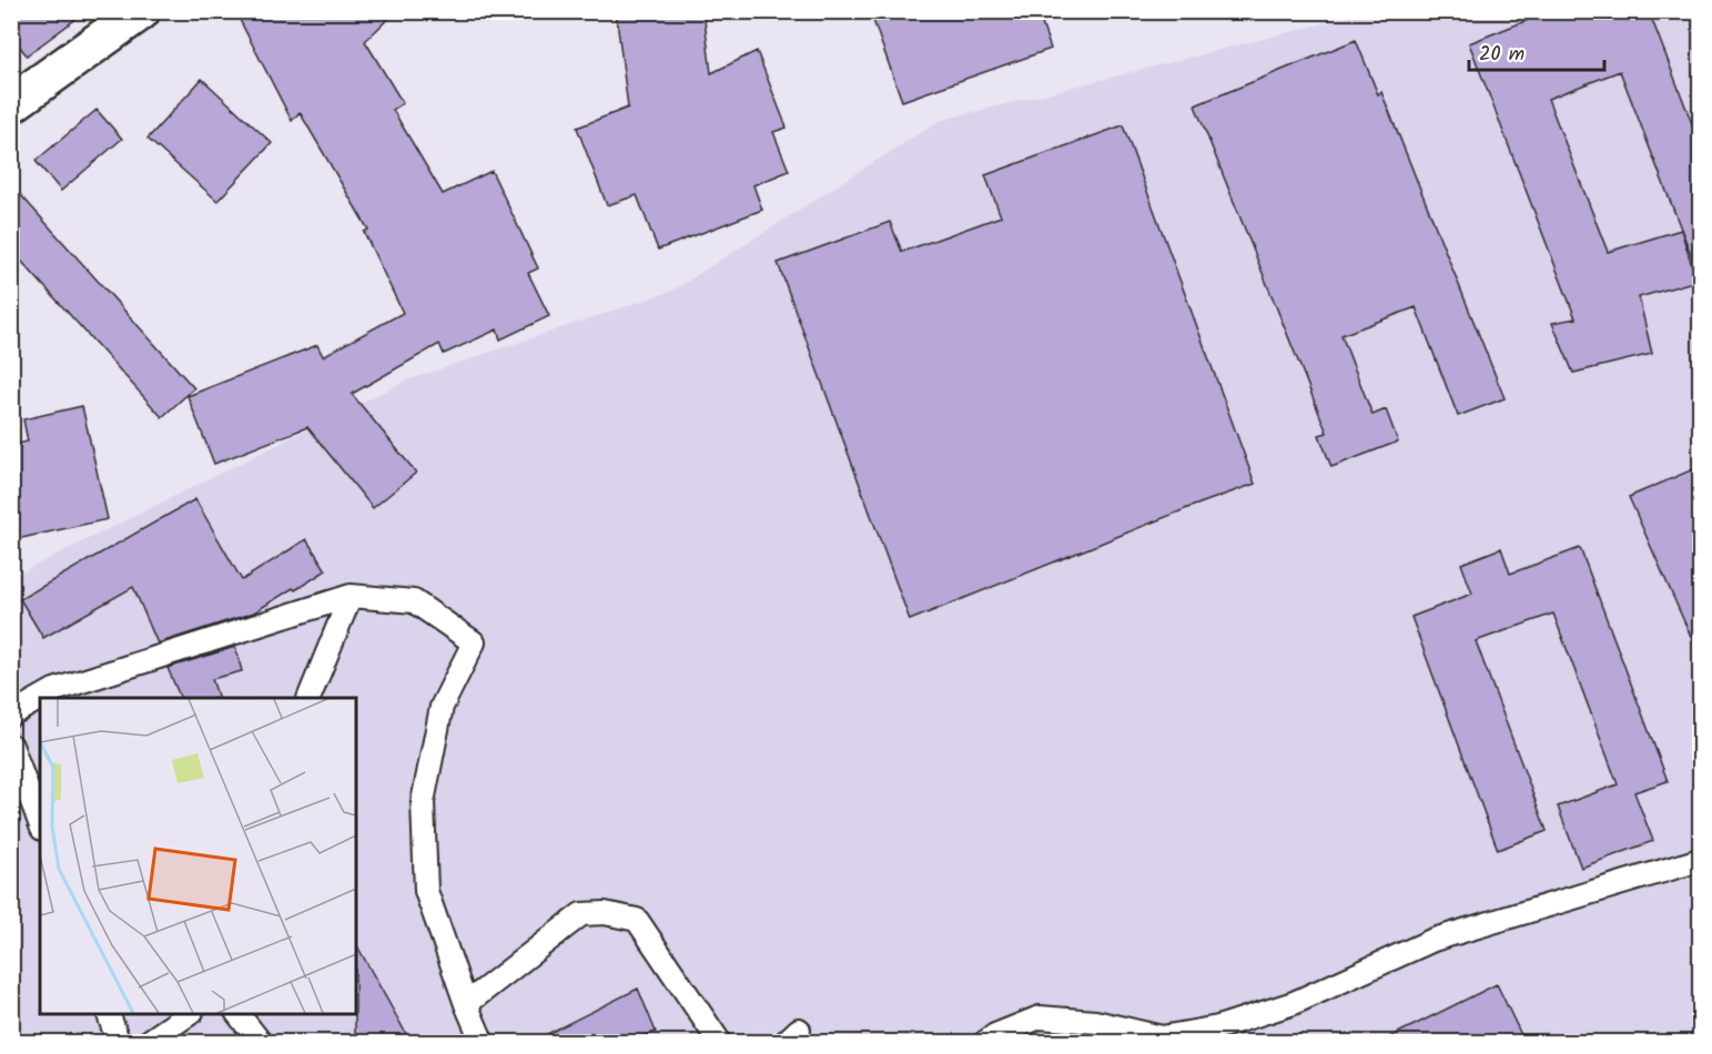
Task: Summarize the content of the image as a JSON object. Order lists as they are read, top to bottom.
{
  "scale_bar": "20 m"
}
